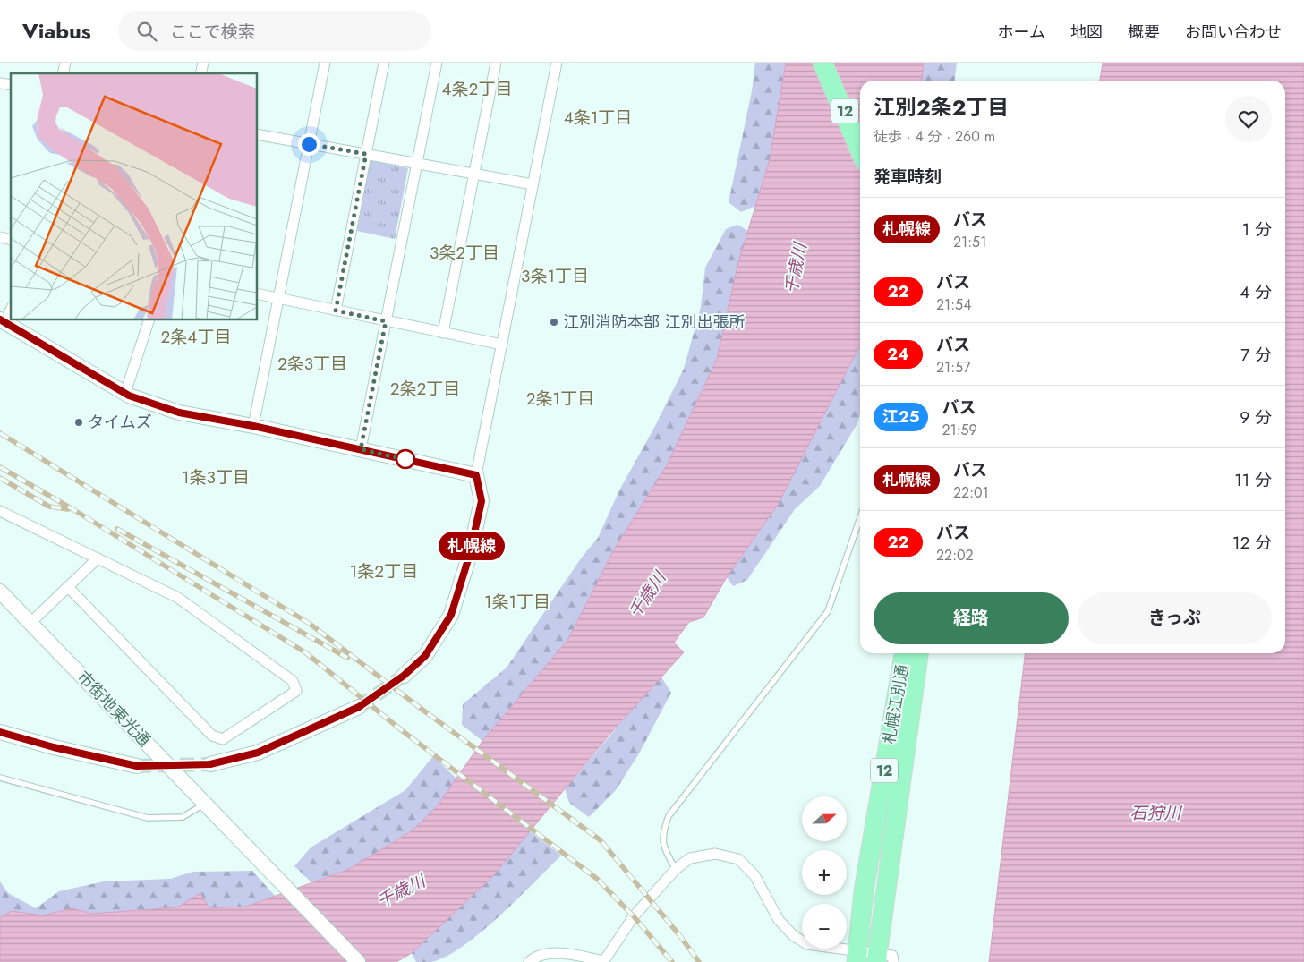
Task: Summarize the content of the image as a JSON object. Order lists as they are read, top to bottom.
{
  "streets": {
    "highway": ["12", "札幌江別通"],
    "street": ["市街地東光通"]
  },
  "districts": [
    "4条2丁目",
    "4条1丁目",
    "3条2丁目",
    "3条1丁目",
    "2条4丁目",
    "2条3丁目",
    "2条2丁目",
    "2条1丁目",
    "1条3丁目",
    "1条2丁目",
    "1条1丁目"
  ],
  "water": ["千歳川", "石狩川"],
  "places": ["江別消防本部 江別出張所", "タイムズ"],
  "lines": ["bus line 札幌線"],
  "north": "right",
  "page": {
    "header": "Viabus",
    "search": "ここで検索",
    "nav": [
      "ホーム",
      "地図",
      "概要",
      "お問い合わせ"
    ],
    "on_map": "札幌線",
    "heading": [
      ["江別2条2丁目", "徒歩 · 4 分 · 260 m"],
      "発車時刻"
    ],
    "list": [
      {
        "mark": "札幌線",
        "name": "バス",
        "note": "21:51",
        "value": "1 分"
      },
      {
        "mark": "22",
        "name": "バス",
        "note": "21:54",
        "value": "4 分"
      },
      {
        "mark": "24",
        "name": "バス",
        "note": "21:57",
        "value": "7 分"
      },
      {
        "mark": "江25",
        "name": "バス",
        "note": "21:59",
        "value": "9 分"
      },
      {
        "mark": "札幌線",
        "name": "バス",
        "note": "22:01",
        "value": "11 分"
      },
      {
        "mark": "22",
        "name": "バス",
        "note": "22:02",
        "value": "12 分"
      }
    ],
    "buttons": ["経路", "きっぷ"],
    "map_buttons": ["+", "−"]
  }
}
